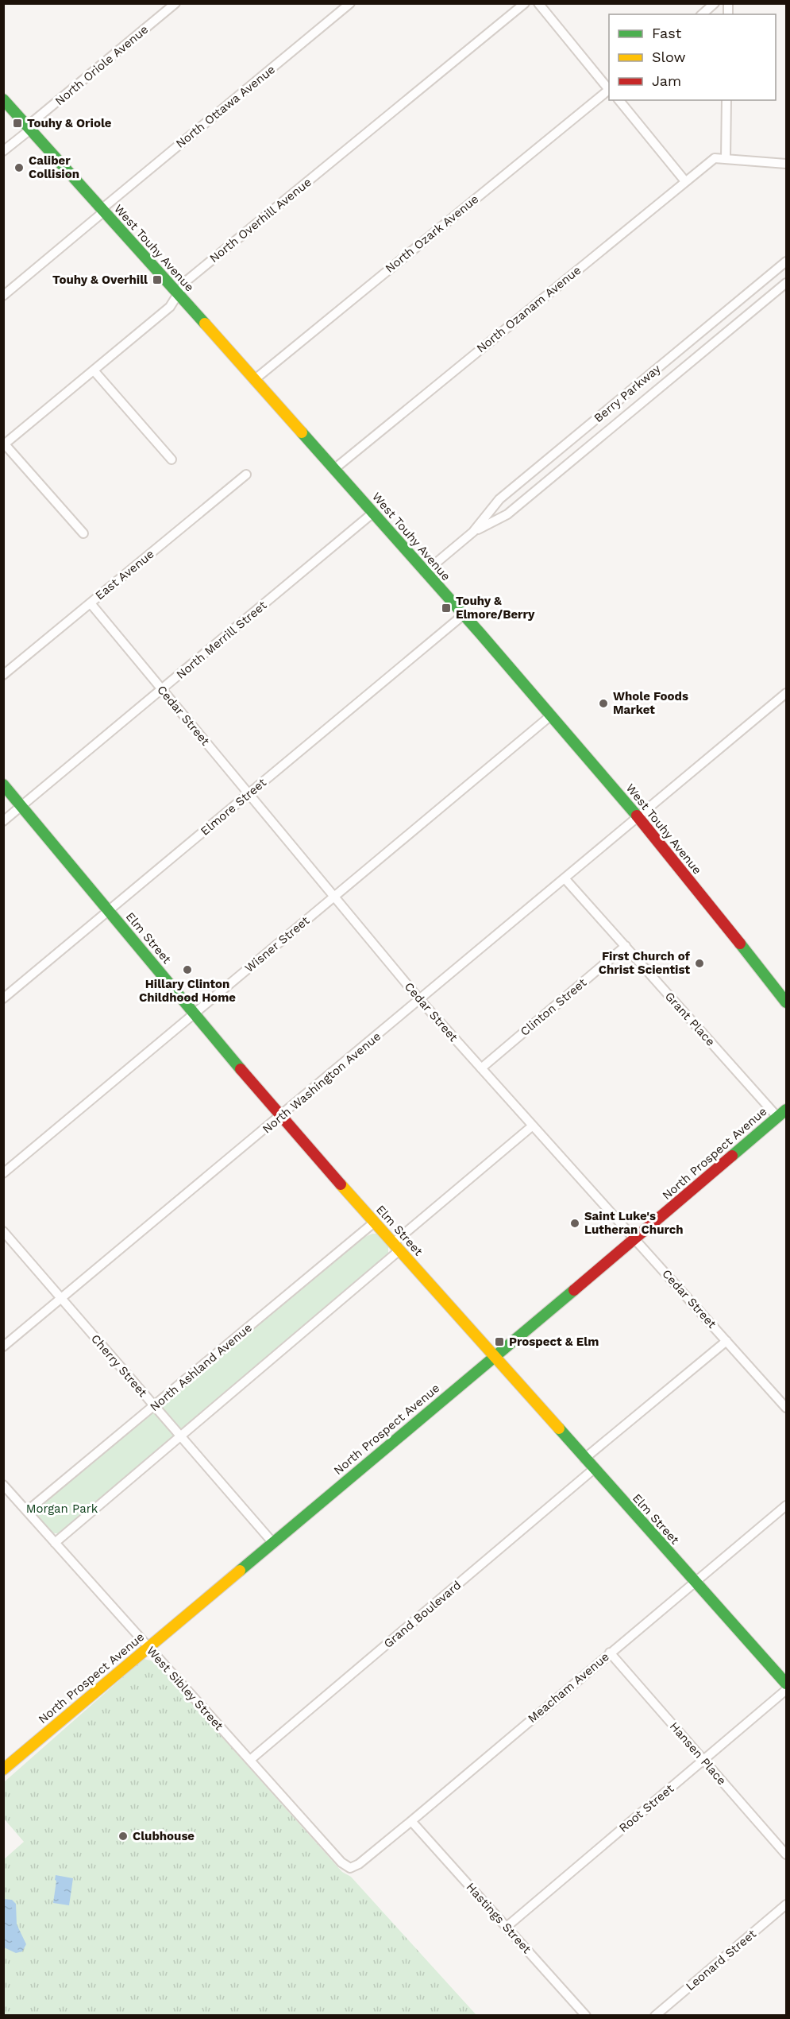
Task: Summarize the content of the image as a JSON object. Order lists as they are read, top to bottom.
{
  "streets": {
    "street": [
      "North Oriole Avenue",
      "North Ottawa Avenue",
      "North Overhill Avenue",
      "North Ozark Avenue",
      "West Touhy Avenue",
      "North Ozanam Avenue",
      "Berry Parkway",
      "East Avenue",
      "North Merrill Street",
      "Cedar Street",
      "Elmore Street",
      "Elm Street",
      "Wisner Street",
      "Clinton Street",
      "Grant Place",
      "North Washington Avenue",
      "North Prospect Avenue",
      "Cherry Street",
      "North Ashland Avenue",
      "Grand Boulevard",
      "Meacham Avenue",
      "West Sibley Street",
      "Hansen Place",
      "Root Street",
      "Hastings Street",
      "Leonard Street"
    ]
  },
  "crossings": [
    ["North Oriole Avenue", "West Touhy Avenue"],
    ["North Ottawa Avenue", "West Touhy Avenue"],
    ["North Overhill Avenue", "West Touhy Avenue"],
    ["North Ozark Avenue", "West Touhy Avenue"],
    ["West Touhy Avenue", "North Ozanam Avenue"],
    ["West Touhy Avenue", "Berry Parkway"],
    ["West Touhy Avenue", "North Merrill Street"],
    ["West Touhy Avenue", "Elmore Street"],
    ["West Touhy Avenue", "Wisner Street"],
    ["West Touhy Avenue", "North Washington Avenue"],
    ["East Avenue", "Cedar Street"],
    ["North Merrill Street", "Cedar Street"],
    ["North Merrill Street", "Elm Street"],
    ["Cedar Street", "Elmore Street"],
    ["Cedar Street", "Wisner Street"],
    ["Cedar Street", "Clinton Street"],
    ["Cedar Street", "North Washington Avenue"],
    ["Cedar Street", "North Prospect Avenue"],
    ["Elmore Street", "Elm Street"],
    ["Elm Street", "Wisner Street"],
    ["Elm Street", "North Washington Avenue"],
    ["Elm Street", "North Prospect Avenue"],
    ["Elm Street", "North Ashland Avenue"],
    ["Elm Street", "Grand Boulevard"],
    ["Elm Street", "Meacham Avenue"],
    ["Clinton Street", "Grant Place"],
    ["Grant Place", "North Washington Avenue"],
    ["Grant Place", "North Prospect Avenue"],
    ["North Washington Avenue", "Cherry Street"],
    ["North Prospect Avenue", "Cherry Street"],
    ["North Prospect Avenue", "West Sibley Street"],
    ["Cherry Street", "North Ashland Avenue"],
    ["North Ashland Avenue", "West Sibley Street"],
    ["Grand Boulevard", "West Sibley Street"],
    ["Meacham Avenue", "West Sibley Street"],
    ["Meacham Avenue", "Hansen Place"],
    ["Meacham Avenue", "Hastings Street"],
    ["Hansen Place", "Root Street"],
    ["Root Street", "Hastings Street"]
  ],
  "parks": ["Morgan Park"],
  "places": {
    "transit": [
      "Touhy & Oriole",
      "Touhy & Overhill",
      "Touhy & Elmore/Berry",
      "Prospect & Elm"
    ],
    "other": [
      "Caliber Collision",
      "Whole Foods Market",
      "First Church of Christ Scientist",
      "Hillary Clinton Childhood Home",
      "Saint Luke's Lutheran Church",
      "Clubhouse"
    ]
  },
  "legend": ["Fast", "Slow", "Jam"]
}
